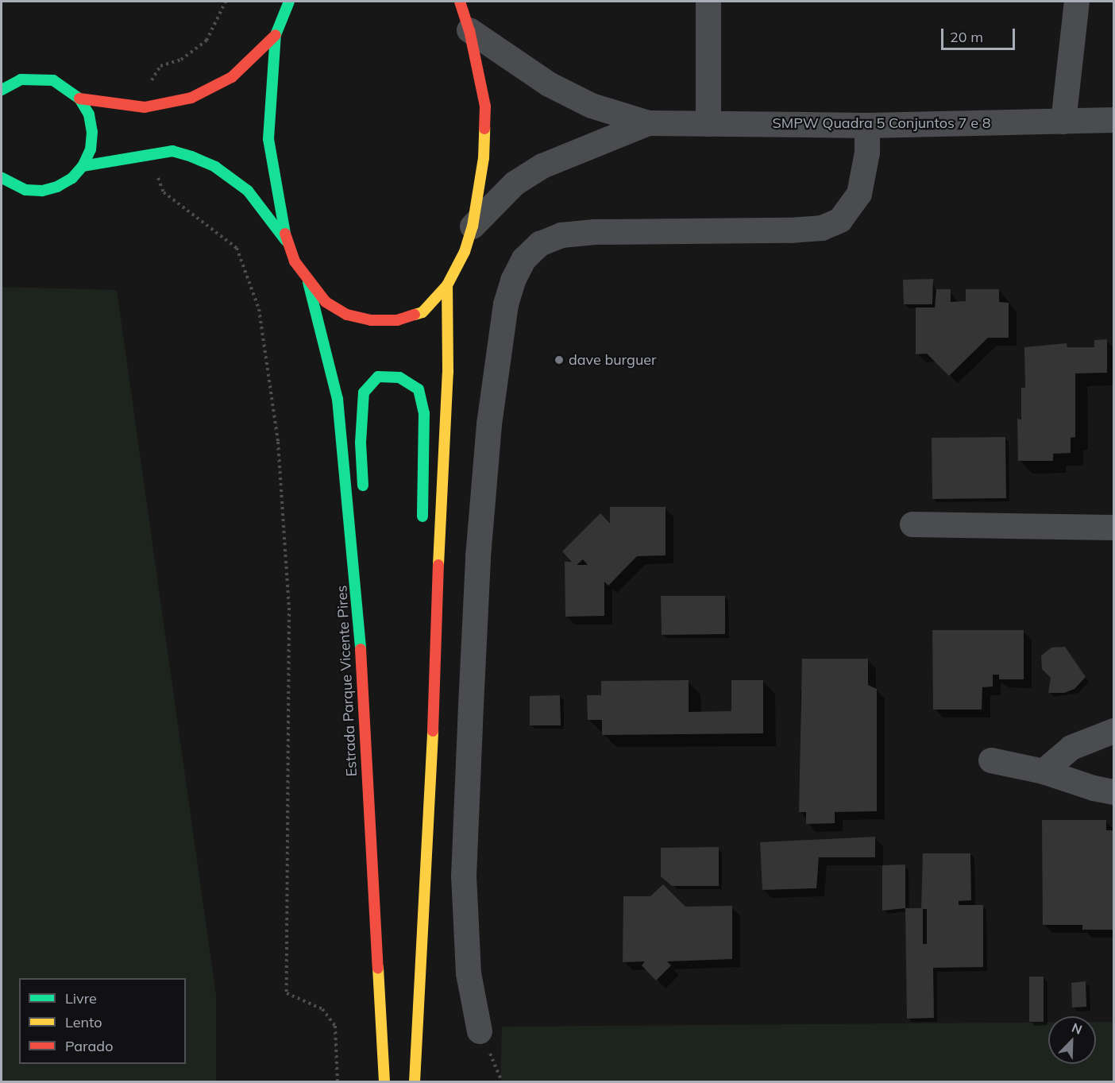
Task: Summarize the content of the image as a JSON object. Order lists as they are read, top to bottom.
{
  "streets": {
    "main road": ["Estrada Parque Vicente Pires"],
    "street": ["SMPW Quadra 5 Conjuntos 7 e 8"]
  },
  "places": ["dave burguer"],
  "legend": ["Livre", "Lento", "Parado"],
  "scale_bar": "20 m",
  "north": "top right"
}
